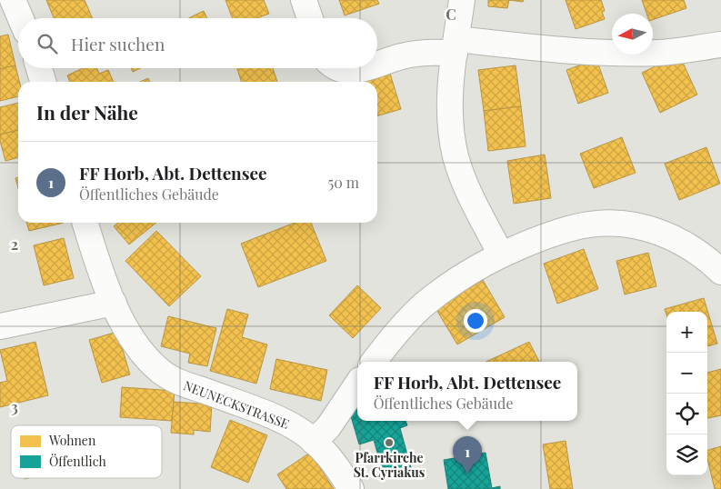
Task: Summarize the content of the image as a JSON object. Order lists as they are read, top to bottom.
{
  "streets": {
    "street": ["NEUNECKSTRASSE"]
  },
  "places": ["Pfarrkirche St. Cyriakus"],
  "legend": ["Wohnen", "Öffentlich"],
  "north": "left",
  "page": {
    "search": "Hier suchen",
    "heading": "In der Nähe",
    "list": [
      {
        "mark": "1",
        "name": "FF Horb, Abt. Dettensee",
        "note": "Öffentliches Gebäude",
        "value": "50 m"
      }
    ],
    "map_buttons": ["+", "−"],
    "popup": ["FF Horb, Abt. Dettensee", "Öffentliches Gebäude"],
    "pins": "1"
  },
  "grid": {
    "columns": ["C"],
    "rows": ["2", "3"]
  }
}
